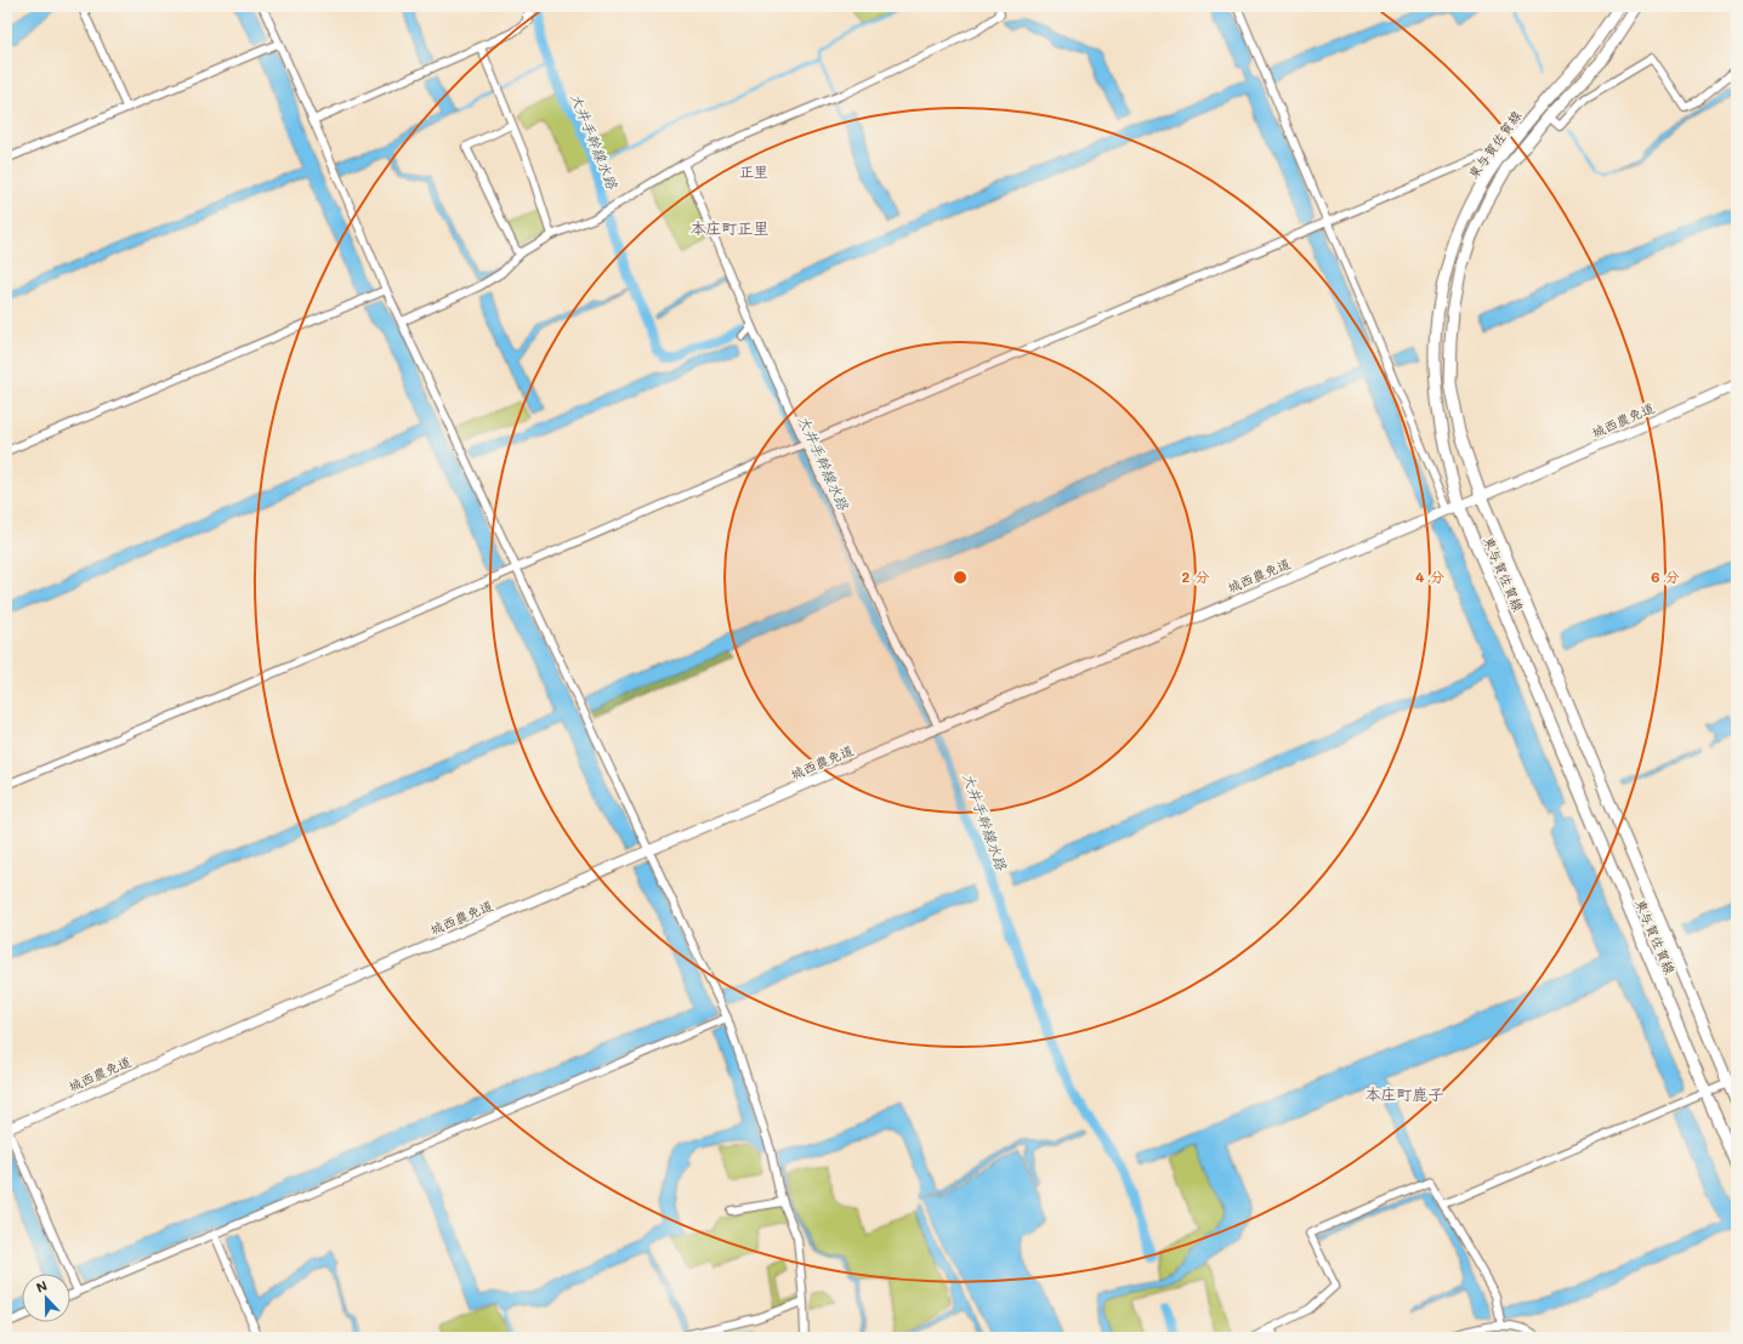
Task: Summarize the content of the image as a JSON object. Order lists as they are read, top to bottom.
{
  "streets": {
    "main road": ["東与賀佐賀線"],
    "street": ["城西農免道"]
  },
  "crossings": [
    ["東与賀佐賀線", "城西農免道"]
  ],
  "districts": ["正里", "本庄町正里", "本庄町鹿子"],
  "water": ["大井手幹線水路"],
  "north": "top",
  "rings": ["2 分", "4 分", "6 分"]
}
